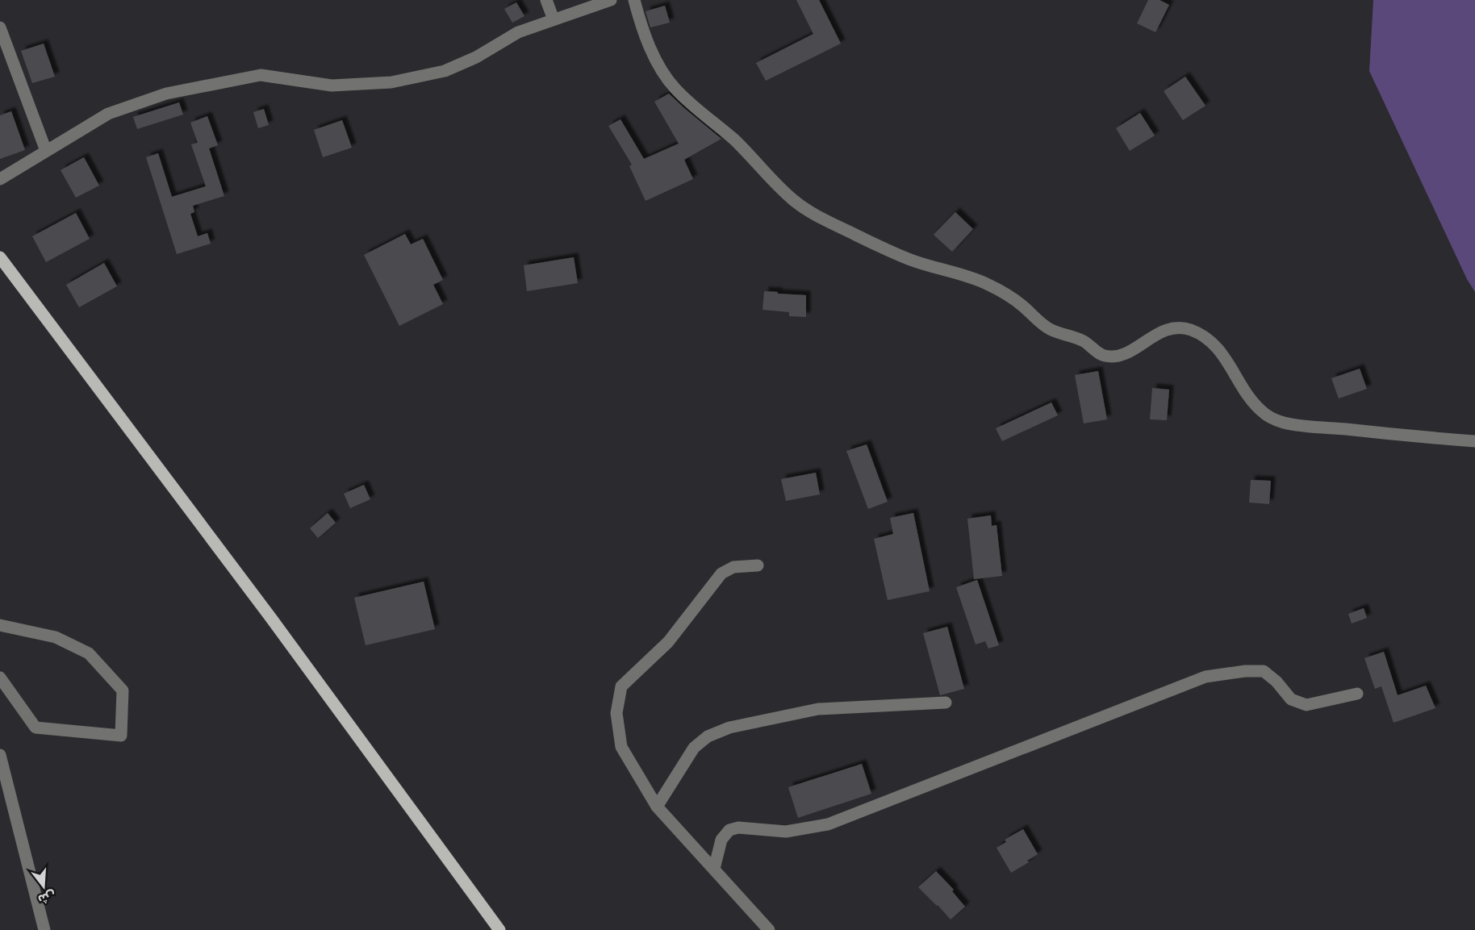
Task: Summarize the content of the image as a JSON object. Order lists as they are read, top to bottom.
{
  "north": "bottom"
}
